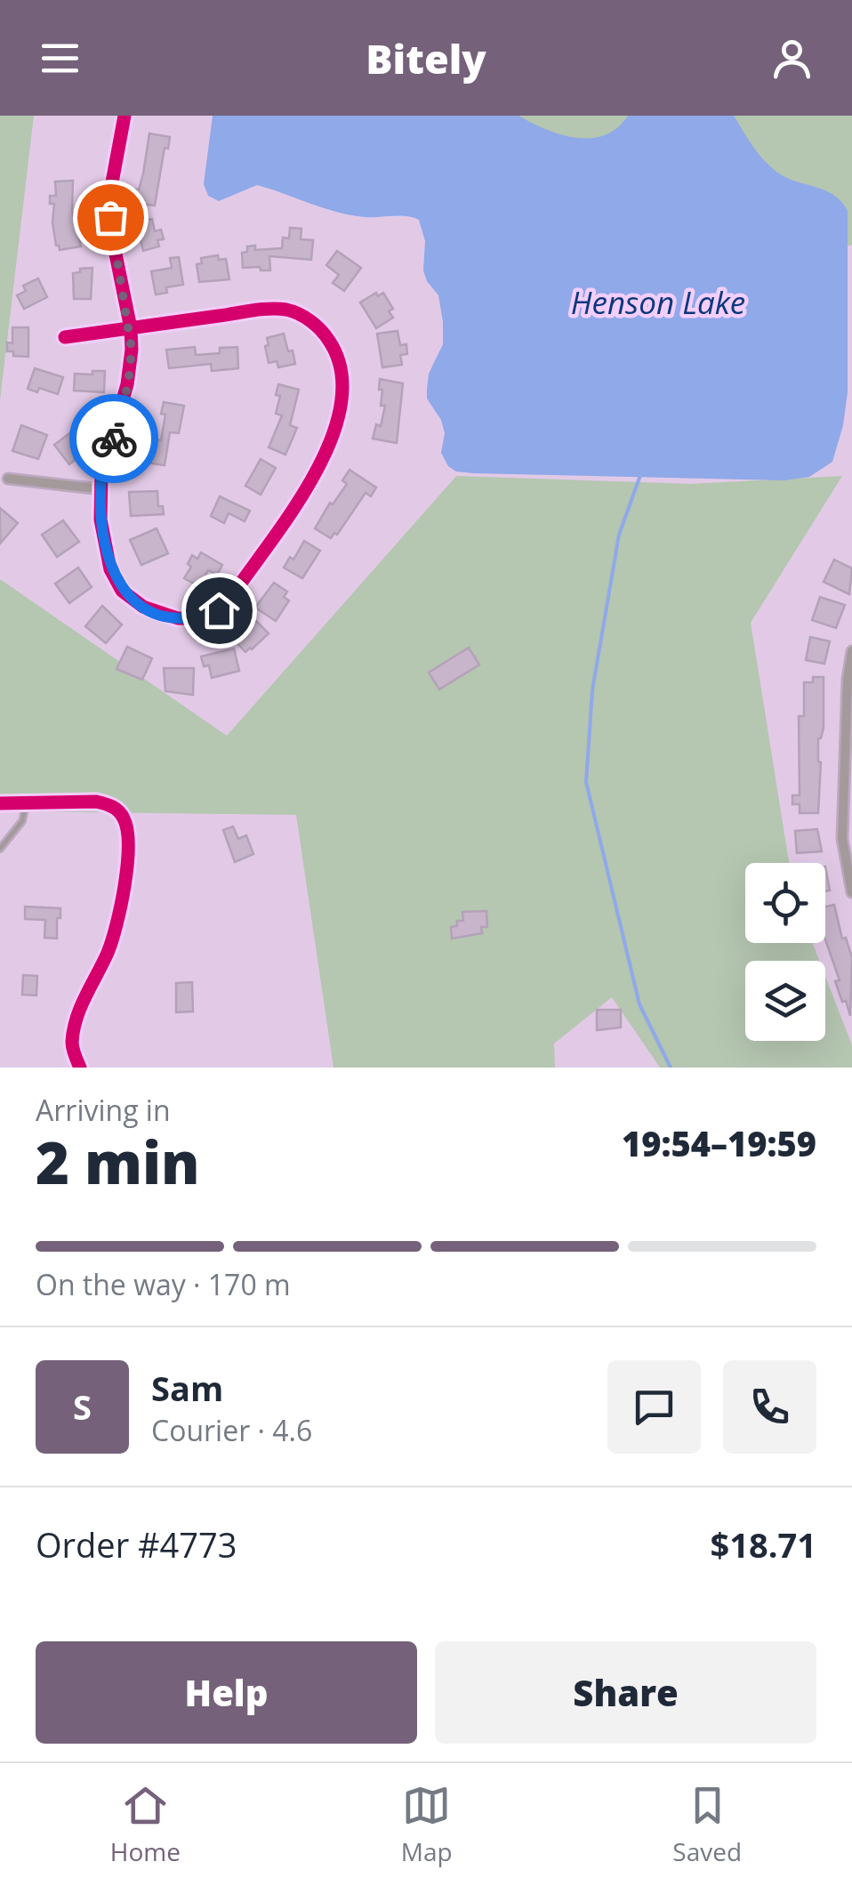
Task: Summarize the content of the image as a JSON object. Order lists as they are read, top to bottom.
{
  "water": ["Henson Lake"],
  "page": {
    "header": "Bitely",
    "heading": ["2 min", "Arriving in", "19:54–19:59"],
    "panel": [
      "Sam",
      "Courier · 4.6",
      "Order #4773",
      "$18.71"
    ],
    "bar": "On the way · 170 m",
    "round": "S",
    "buttons": ["Help", "Share"],
    "tabs": ["Home", "Map", "Saved"]
  }
}
